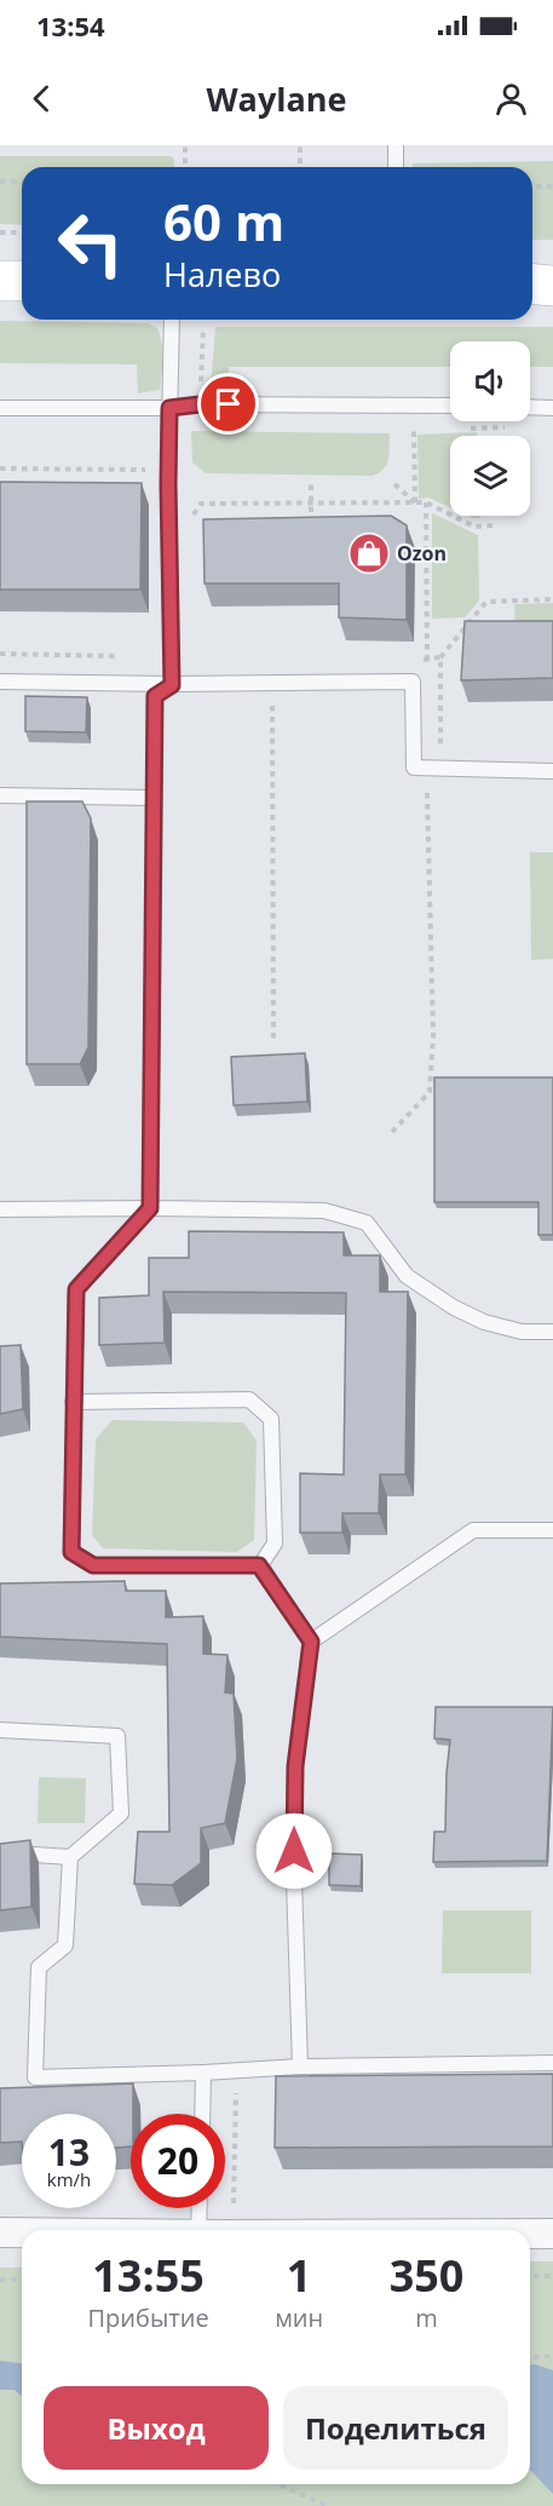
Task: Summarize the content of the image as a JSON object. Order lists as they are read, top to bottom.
{
  "places": {
    "shop": ["Ozon"]
  },
  "page": {
    "status": "13:54",
    "header": "Waylane",
    "turn": ["60 m", "Налево"],
    "speed": "13 km/h",
    "limit": "20",
    "eta": [
      "13:55",
      "Прибытие",
      "1",
      "мин",
      "350",
      "m"
    ],
    "buttons": ["Выход", "Поделиться"]
  }
}
